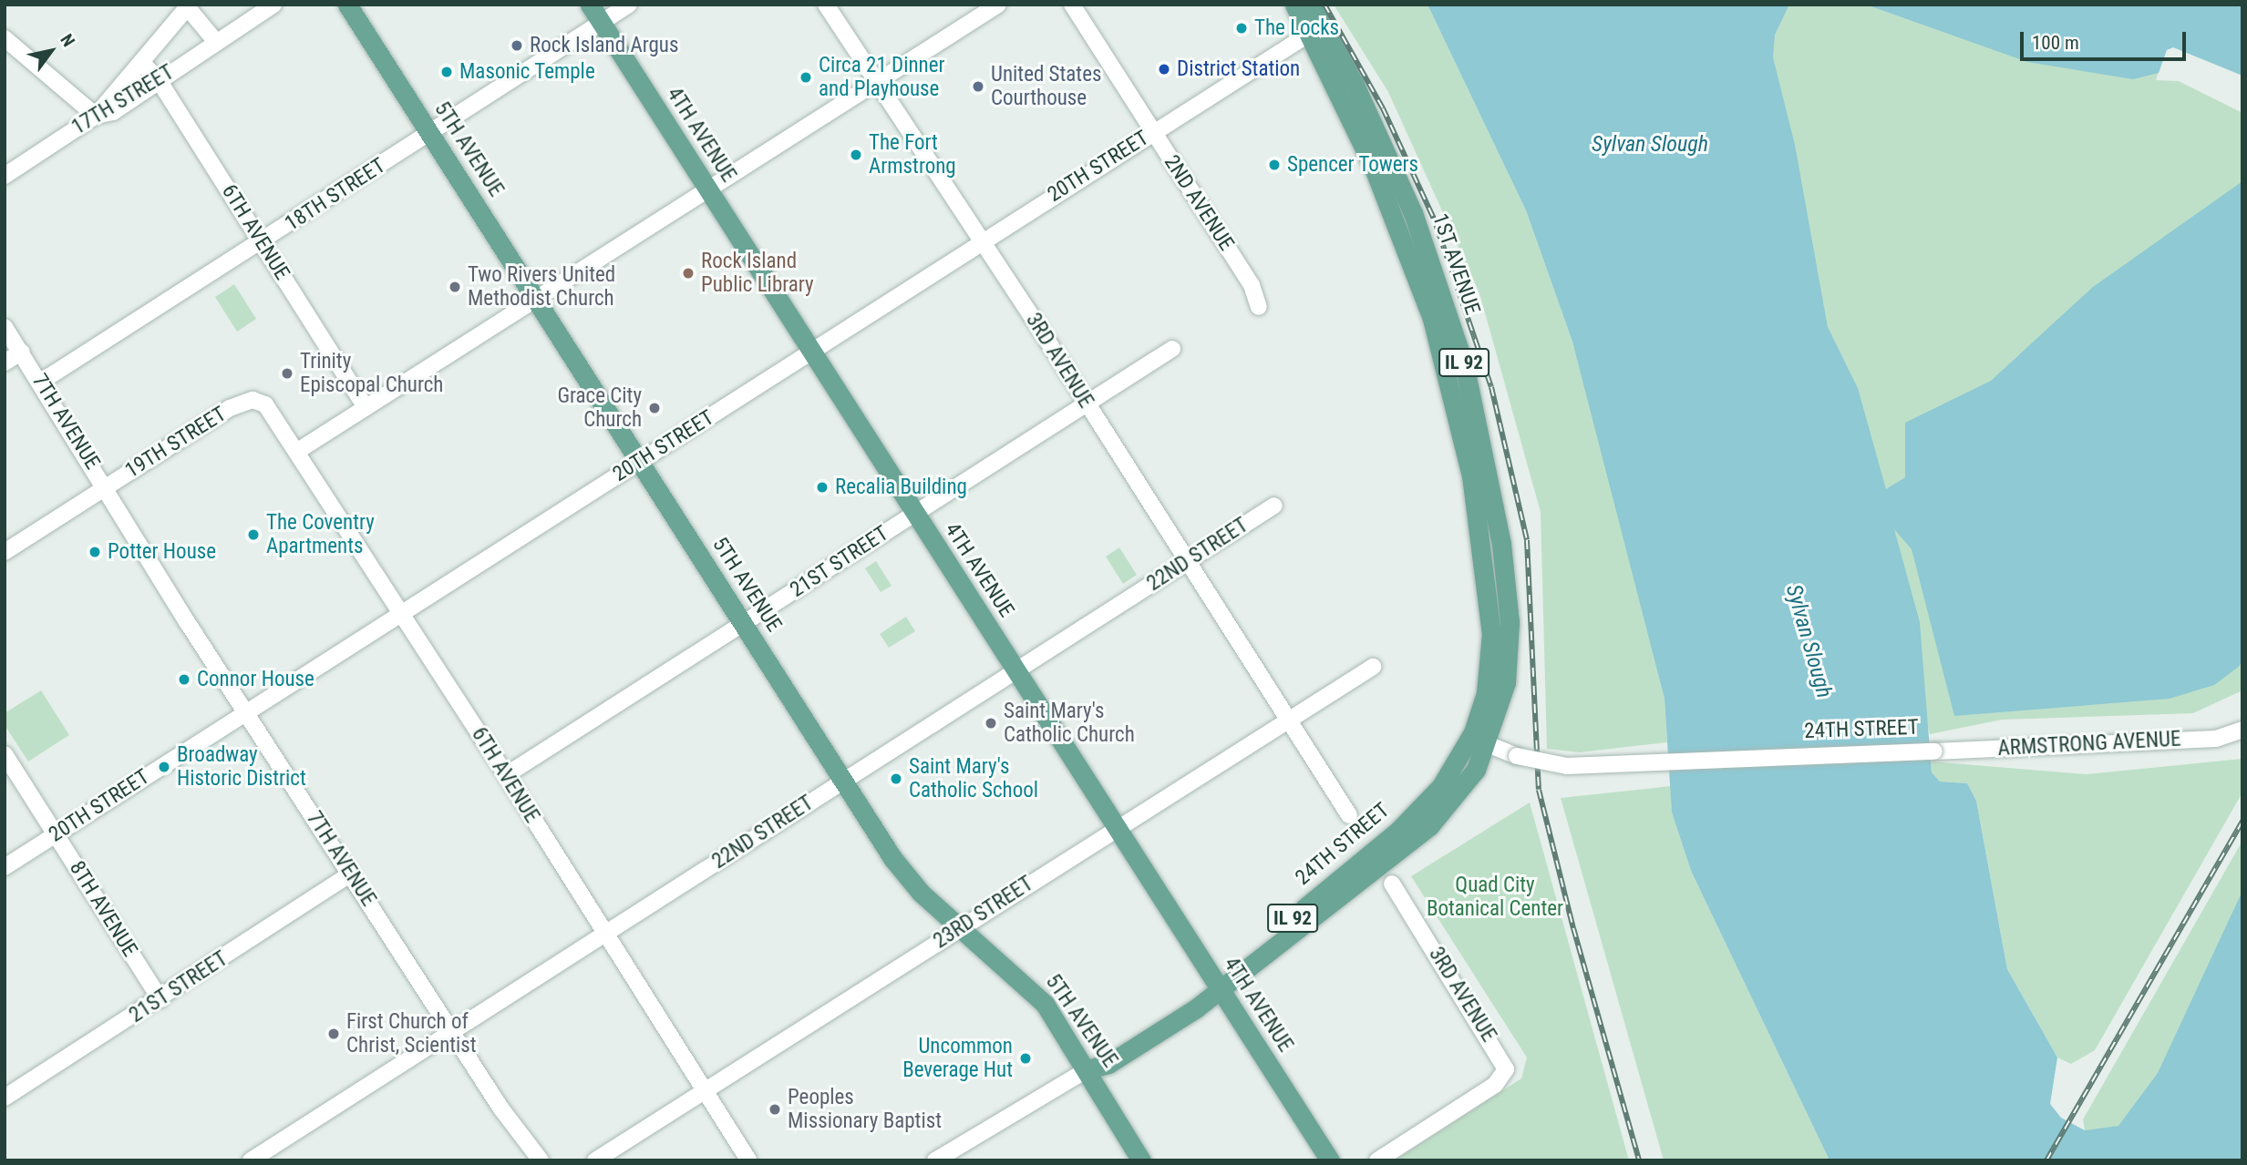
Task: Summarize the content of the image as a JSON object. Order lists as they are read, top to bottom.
{
  "streets": {
    "main road": [
      "4TH AVENUE",
      "5TH AVENUE",
      "1ST AVENUE",
      "IL 92",
      "24TH STREET"
    ],
    "street": [
      "17TH STREET",
      "20TH STREET",
      "18TH STREET",
      "2ND AVENUE",
      "6TH AVENUE",
      "3RD AVENUE",
      "7TH AVENUE",
      "19TH STREET",
      "22ND STREET",
      "21ST STREET",
      "ARMSTRONG AVENUE",
      "8TH AVENUE",
      "23RD STREET"
    ]
  },
  "crossings": [
    ["17TH STREET", "6TH AVENUE"],
    ["4TH AVENUE", "20TH STREET"],
    ["4TH AVENUE", "18TH STREET"],
    ["4TH AVENUE", "22ND STREET"],
    ["4TH AVENUE", "21ST STREET"],
    ["4TH AVENUE", "24TH STREET"],
    ["4TH AVENUE", "23RD STREET"],
    ["5TH AVENUE", "20TH STREET"],
    ["5TH AVENUE", "18TH STREET"],
    ["5TH AVENUE", "22ND STREET"],
    ["5TH AVENUE", "21ST STREET"],
    ["5TH AVENUE", "24TH STREET"],
    ["5TH AVENUE", "23RD STREET"],
    ["20TH STREET", "2ND AVENUE"],
    ["20TH STREET", "6TH AVENUE"],
    ["20TH STREET", "1ST AVENUE"],
    ["20TH STREET", "3RD AVENUE"],
    ["20TH STREET", "7TH AVENUE"],
    ["20TH STREET", "8TH AVENUE"],
    ["18TH STREET", "6TH AVENUE"],
    ["18TH STREET", "7TH AVENUE"],
    ["6TH AVENUE", "19TH STREET"],
    ["6TH AVENUE", "22ND STREET"],
    ["6TH AVENUE", "21ST STREET"],
    ["6TH AVENUE", "23RD STREET"],
    ["1ST AVENUE", "24TH STREET"],
    ["3RD AVENUE", "22ND STREET"],
    ["3RD AVENUE", "21ST STREET"],
    ["3RD AVENUE", "23RD STREET"],
    ["7TH AVENUE", "19TH STREET"],
    ["7TH AVENUE", "22ND STREET"],
    ["7TH AVENUE", "21ST STREET"],
    ["21ST STREET", "8TH AVENUE"],
    ["24TH STREET", "ARMSTRONG AVENUE"]
  ],
  "water": ["Sylvan Slough"],
  "parks": ["Quad City Botanical Center"],
  "places": [
    "The Locks",
    "Rock Island Argus",
    "District Station",
    "Masonic Temple",
    "Circa 21 Dinner and Playhouse",
    "United States Courthouse",
    "The Fort Armstrong",
    "Spencer Towers",
    "Rock Island Public Library",
    "Two Rivers United Methodist Church",
    "Trinity Episcopal Church",
    "Grace City Church",
    "Recalia Building",
    "The Coventry Apartments",
    "Potter House",
    "Connor House",
    "Saint Mary's Catholic Church",
    "Broadway Historic District",
    "Saint Mary's Catholic School",
    "First Church of Christ, Scientist",
    "Uncommon Beverage Hut",
    "Peoples Missionary Baptist"
  ],
  "scale_bar": "100 m",
  "north": "top right"
}
